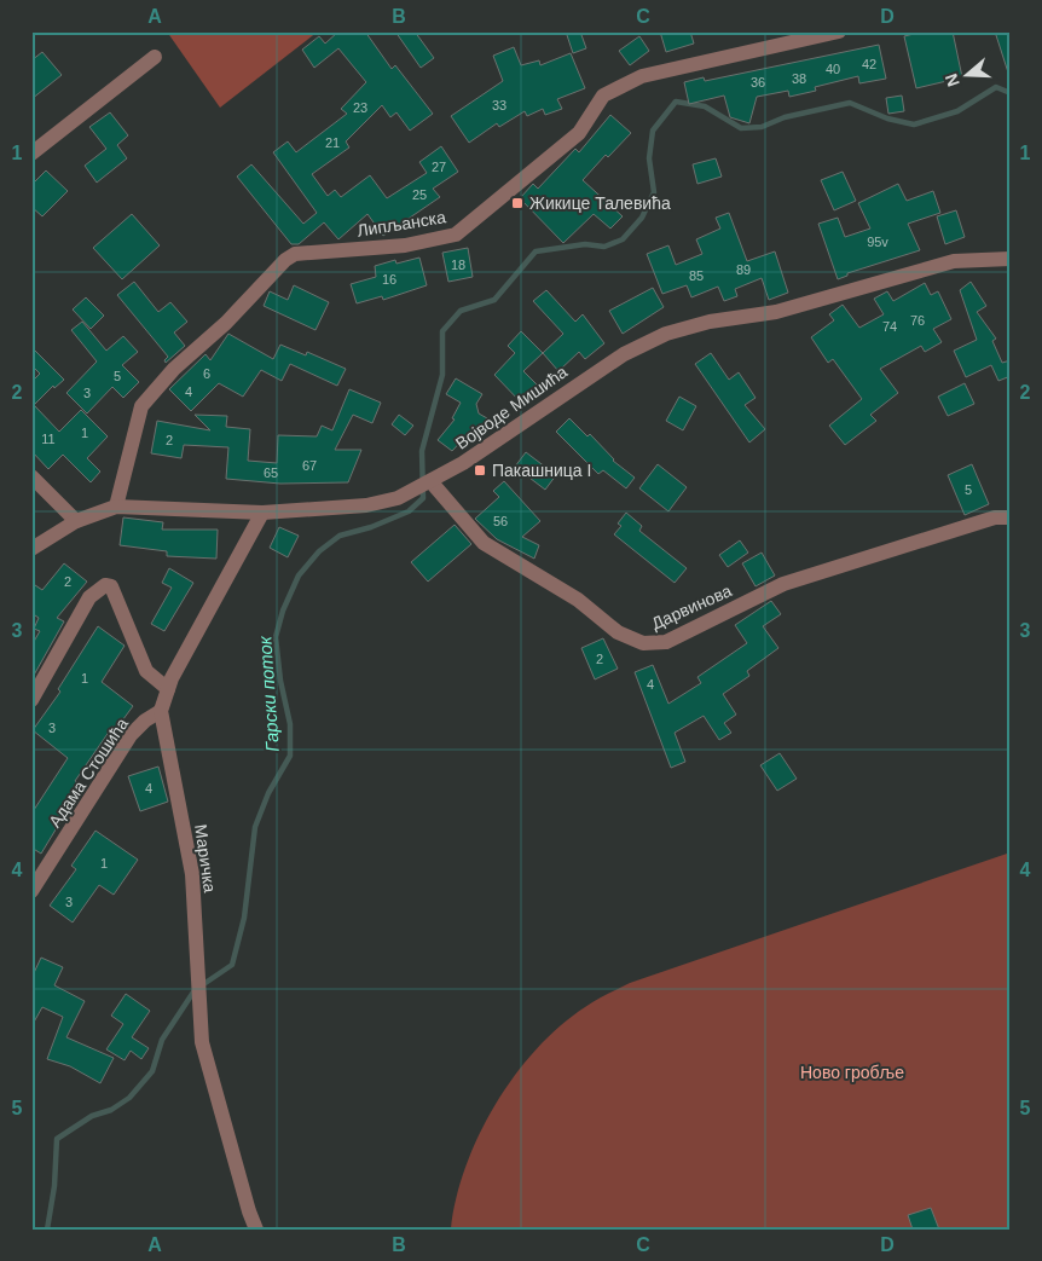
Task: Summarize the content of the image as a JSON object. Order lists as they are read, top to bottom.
{
  "streets": {
    "street": [
      "Липљанска",
      "Војводе Мишића",
      "Дарвинова",
      "Адама Стошића",
      "Маричка"
    ]
  },
  "crossings": [
    ["Липљанска", "Војводе Мишића"],
    ["Војводе Мишића", "Дарвинова"],
    ["Војводе Мишића", "Маричка"],
    ["Адама Стошића", "Маричка"]
  ],
  "water": ["Гарски поток"],
  "parks": ["Ново гробље"],
  "places": {
    "transit": ["Жикице Талевића", "Пакашница I"]
  },
  "house_numbers": [
    "42",
    "40",
    "38",
    "36",
    "33",
    "23",
    "21",
    "27",
    "25",
    "95v",
    "18",
    "89",
    "85",
    "16",
    "76",
    "74",
    "6",
    "5",
    "4",
    "3",
    "1",
    "11",
    "2",
    "67",
    "65",
    "5",
    "56",
    "2",
    "2",
    "1",
    "4",
    "3",
    "4",
    "1",
    "3"
  ],
  "north": "left",
  "grid": {
    "columns": [
      "A",
      "B",
      "C",
      "D"
    ],
    "rows": [
      "1",
      "2",
      "3",
      "4",
      "5"
    ]
  }
}
